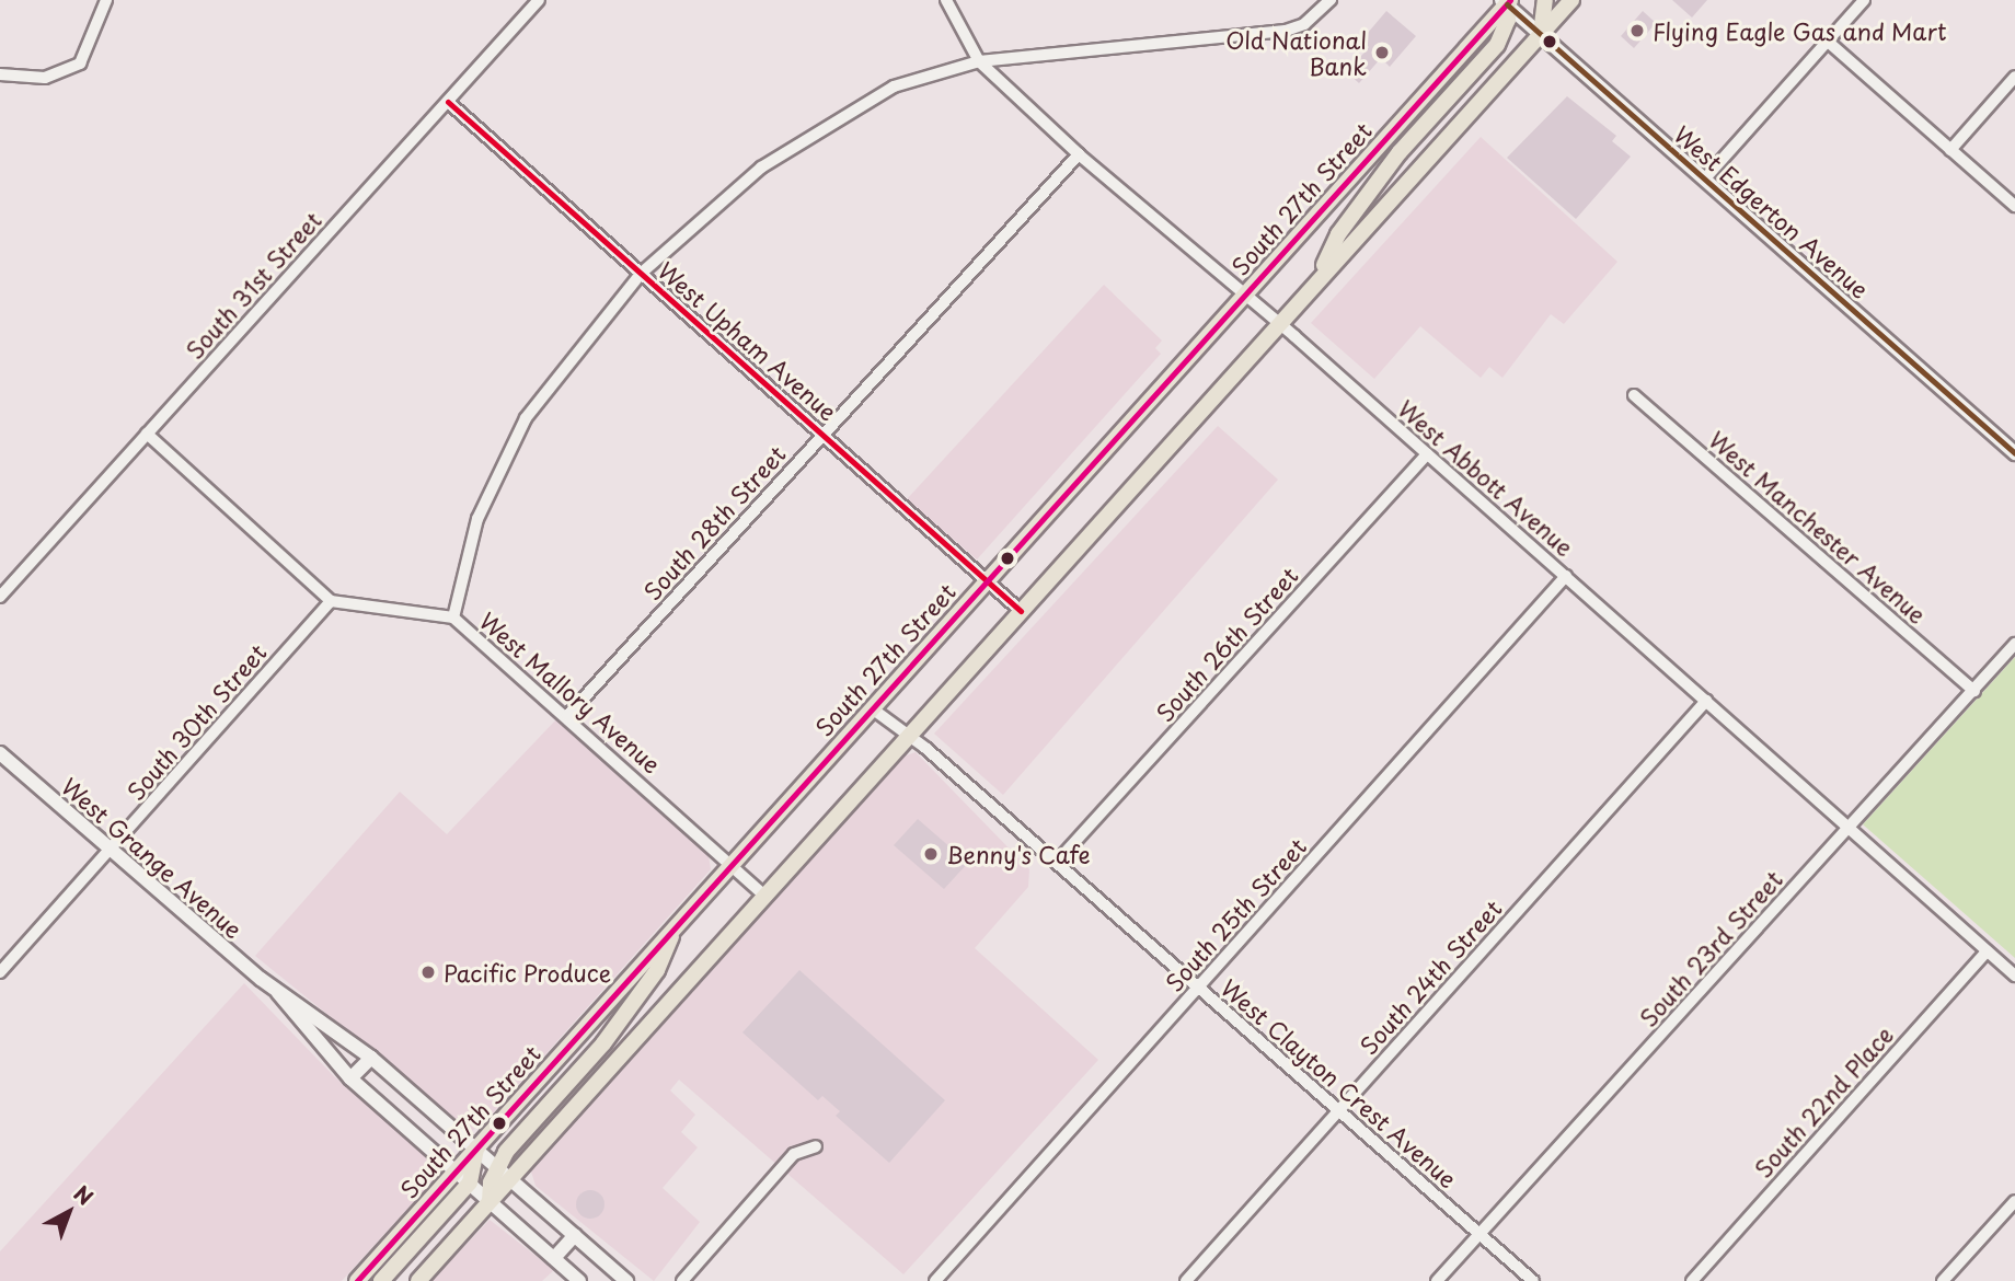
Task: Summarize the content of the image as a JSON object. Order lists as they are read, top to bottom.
{
  "streets": {
    "main road": ["South 27th Street"],
    "street": [
      "West Edgerton Avenue",
      "South 31st Street",
      "West Upham Avenue",
      "West Abbott Avenue",
      "South 28th Street",
      "West Manchester Avenue",
      "South 26th Street",
      "West Mallory Avenue",
      "South 30th Street",
      "West Grange Avenue",
      "South 25th Street",
      "South 23rd Street",
      "South 24th Street",
      "West Clayton Crest Avenue",
      "South 22nd Place"
    ]
  },
  "crossings": [
    ["South 27th Street", "West Edgerton Avenue"],
    ["South 27th Street", "West Upham Avenue"],
    ["South 27th Street", "West Abbott Avenue"],
    ["South 27th Street", "West Mallory Avenue"],
    ["South 27th Street", "West Grange Avenue"],
    ["South 27th Street", "West Clayton Crest Avenue"],
    ["South 31st Street", "West Upham Avenue"],
    ["West Upham Avenue", "South 28th Street"],
    ["West Abbott Avenue", "South 28th Street"],
    ["West Abbott Avenue", "South 26th Street"],
    ["West Abbott Avenue", "South 25th Street"],
    ["West Abbott Avenue", "South 23rd Street"],
    ["West Abbott Avenue", "South 24th Street"],
    ["West Abbott Avenue", "South 22nd Place"],
    ["South 28th Street", "West Mallory Avenue"],
    ["West Manchester Avenue", "South 23rd Street"],
    ["South 26th Street", "West Clayton Crest Avenue"],
    ["West Mallory Avenue", "South 30th Street"],
    ["South 30th Street", "West Grange Avenue"],
    ["South 25th Street", "West Clayton Crest Avenue"],
    ["South 23rd Street", "West Clayton Crest Avenue"],
    ["South 24th Street", "West Clayton Crest Avenue"]
  ],
  "places": [
    "Flying Eagle Gas and Mart",
    "Old National Bank",
    "Benny's Cafe",
    "Pacific Produce"
  ],
  "north": "top right"
}
